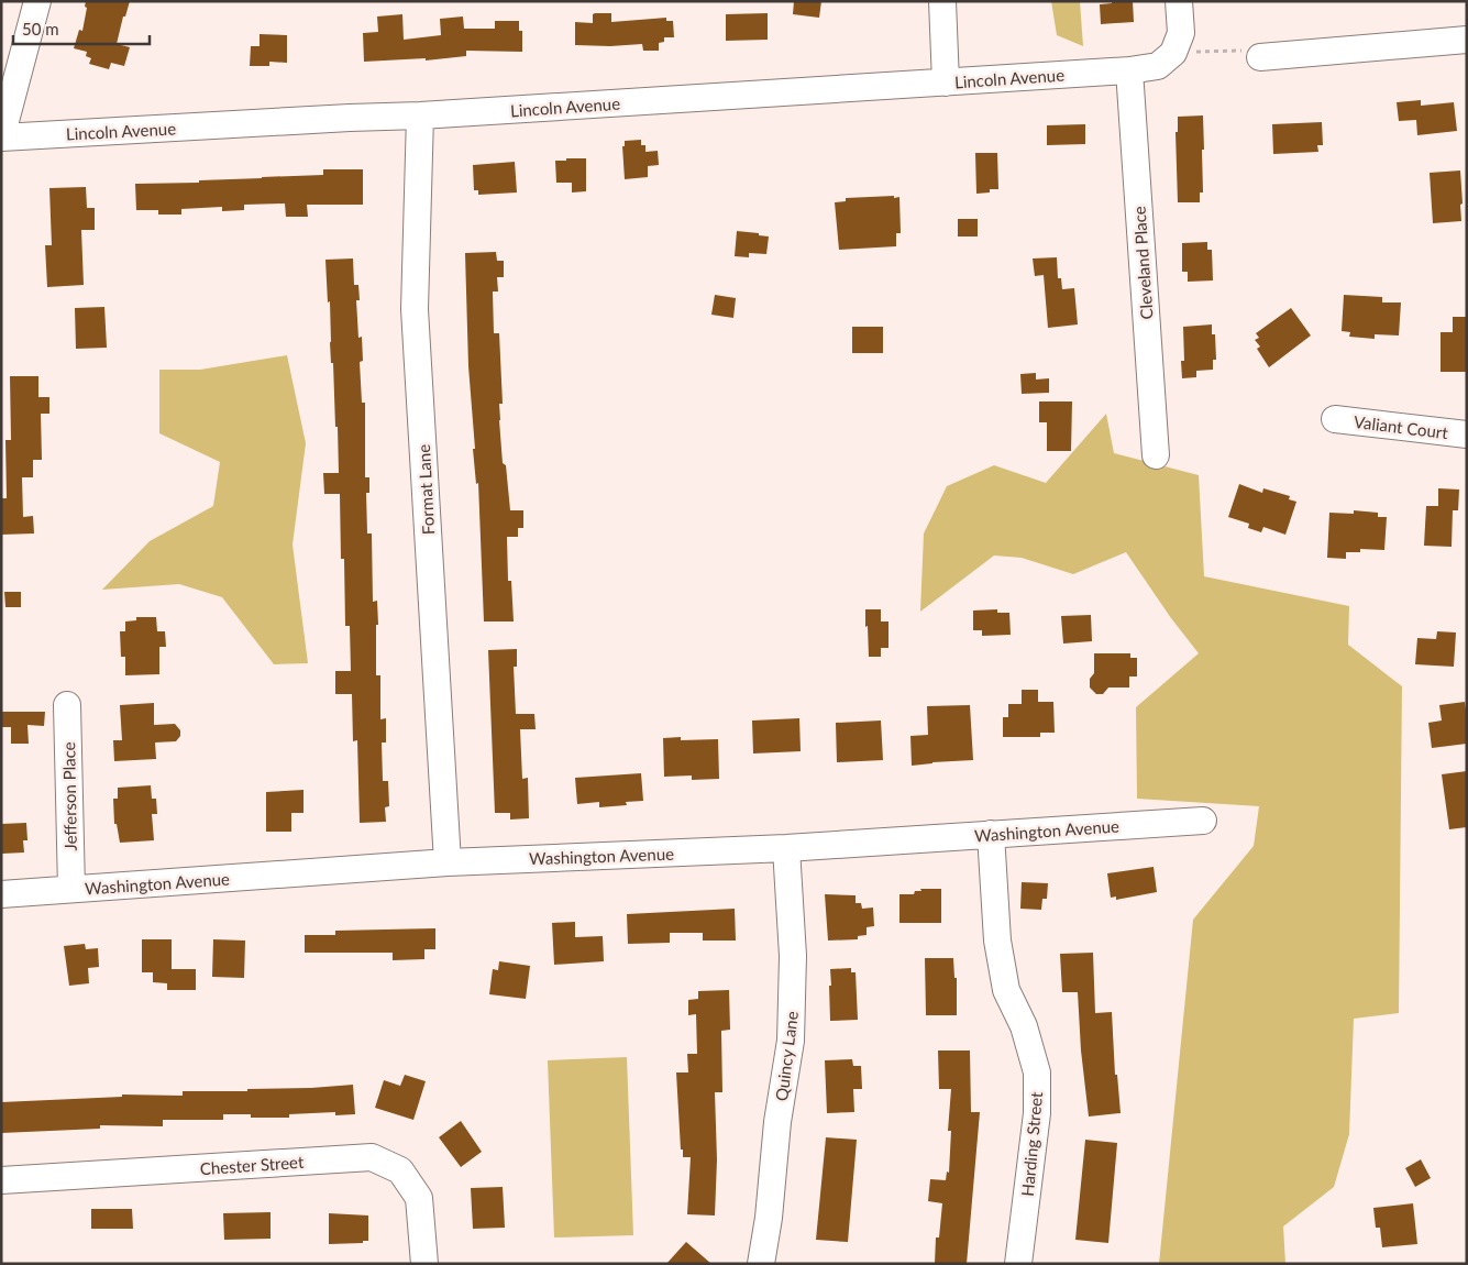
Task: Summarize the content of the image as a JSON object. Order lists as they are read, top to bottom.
{
  "streets": {
    "street": [
      "Lincoln Avenue",
      "Cleveland Place",
      "Valiant Court",
      "Format Lane",
      "Jefferson Place",
      "Washington Avenue",
      "Quincy Lane",
      "Harding Street",
      "Chester Street"
    ]
  },
  "crossings": [
    ["Lincoln Avenue", "Cleveland Place"],
    ["Lincoln Avenue", "Format Lane"],
    ["Format Lane", "Washington Avenue"],
    ["Jefferson Place", "Washington Avenue"],
    ["Washington Avenue", "Quincy Lane"],
    ["Washington Avenue", "Harding Street"]
  ],
  "scale_bar": "50 m"
}
